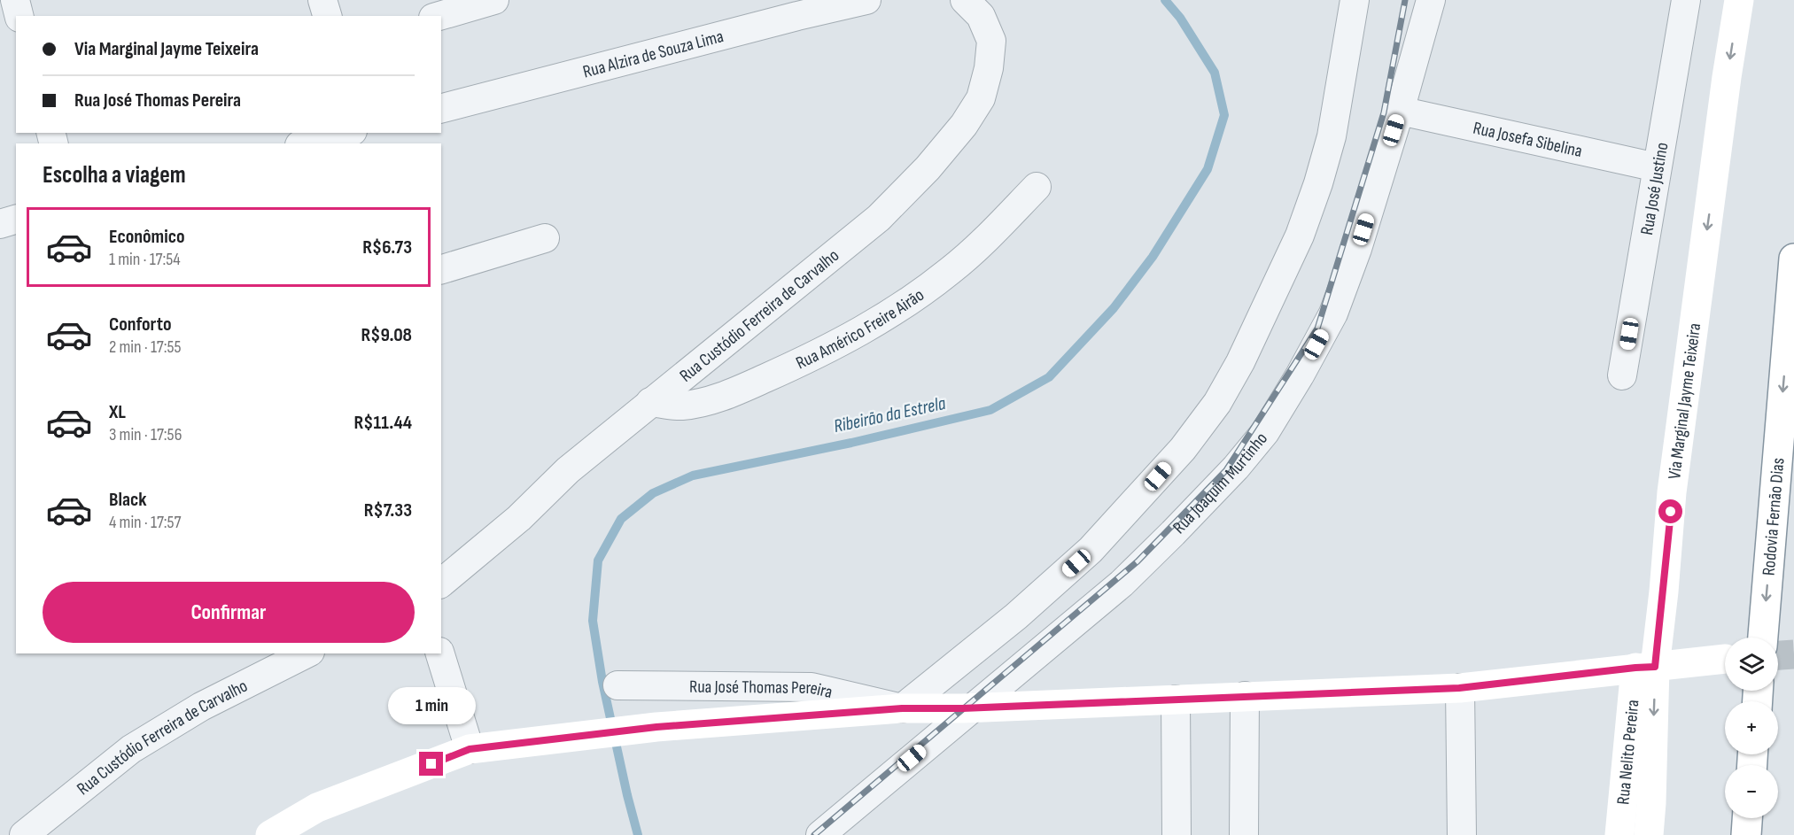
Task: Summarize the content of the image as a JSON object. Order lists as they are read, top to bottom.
{
  "streets": {
    "main road": [
      "Via Marginal Jayme Teixeira",
      "Rodovia Fernão Dias",
      "Rua José Thomas Pereira",
      "Rua Nelito Pereira"
    ],
    "street": [
      "Rua Alzira de Souza Lima",
      "Rua Josefa Sibelina",
      "Rua José Justino",
      "Rua Custódio Ferreira de Carvalho",
      "Rua Américo Freire Airão",
      "Rua Joaquim Murtinho"
    ]
  },
  "crossings": [
    ["Rua Josefa Sibelina", "Rua José Justino"],
    ["Rua Josefa Sibelina", "Rua Joaquim Murtinho"],
    ["Rua Custódio Ferreira de Carvalho", "Rua Américo Freire Airão"],
    ["Via Marginal Jayme Teixeira", "Rua José Thomas Pereira"],
    ["Via Marginal Jayme Teixeira", "Rua Nelito Pereira"],
    ["Rua Joaquim Murtinho", "Rua José Thomas Pereira"],
    ["Rua José Thomas Pereira", "Rua Nelito Pereira"]
  ],
  "one_way": ["Via Marginal Jayme Teixeira", "Rodovia Fernão Dias"],
  "water": ["Ribeirão da Estrela"],
  "page": {
    "banner": ["Via Marginal Jayme Teixeira", "Rua José Thomas Pereira"],
    "heading": "Escolha a viagem",
    "list": [
      {
        "name": "Econômico",
        "note": "1 min · 17:54",
        "value": "R$6.73"
      },
      {
        "name": "Conforto",
        "note": "2 min · 17:55",
        "value": "R$9.08"
      },
      {
        "name": "XL",
        "note": "3 min · 17:56",
        "value": "R$11.44"
      },
      {
        "name": "Black",
        "note": "4 min · 17:57",
        "value": "R$7.33"
      }
    ],
    "buttons": "Confirmar",
    "map_buttons": ["+", "−"],
    "bubble": "1 min"
  }
}
